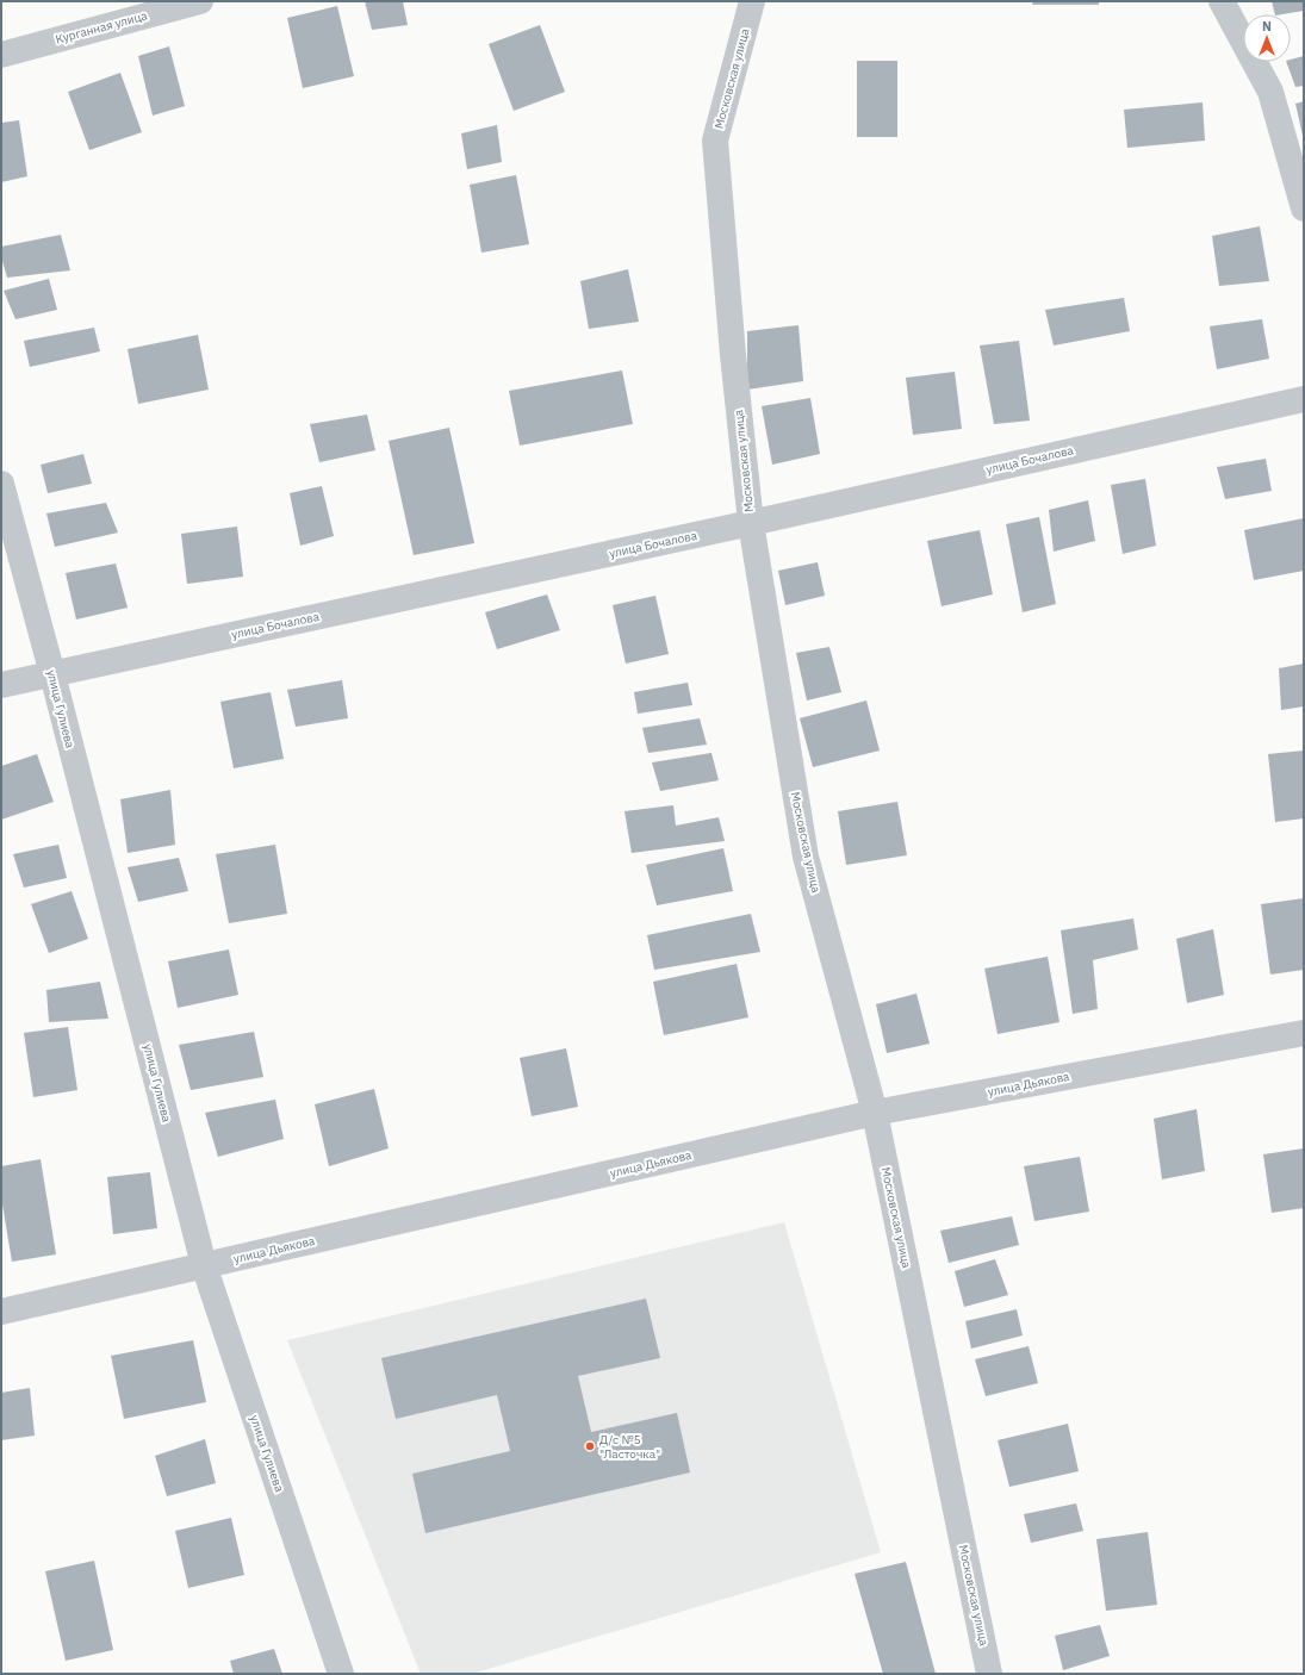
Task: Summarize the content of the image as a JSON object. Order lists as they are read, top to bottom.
{
  "streets": {
    "street": [
      "Курганная улица",
      "Московская улица",
      "улица Бочалова",
      "улица Гулиева",
      "улица Дьякова"
    ]
  },
  "crossings": [
    ["Московская улица", "улица Бочалова"],
    ["Московская улица", "улица Дьякова"],
    ["улица Бочалова", "улица Гулиева"],
    ["улица Гулиева", "улица Дьякова"]
  ],
  "places": ["Д/с №5 \"Ласточка\""],
  "north": "top"
}
